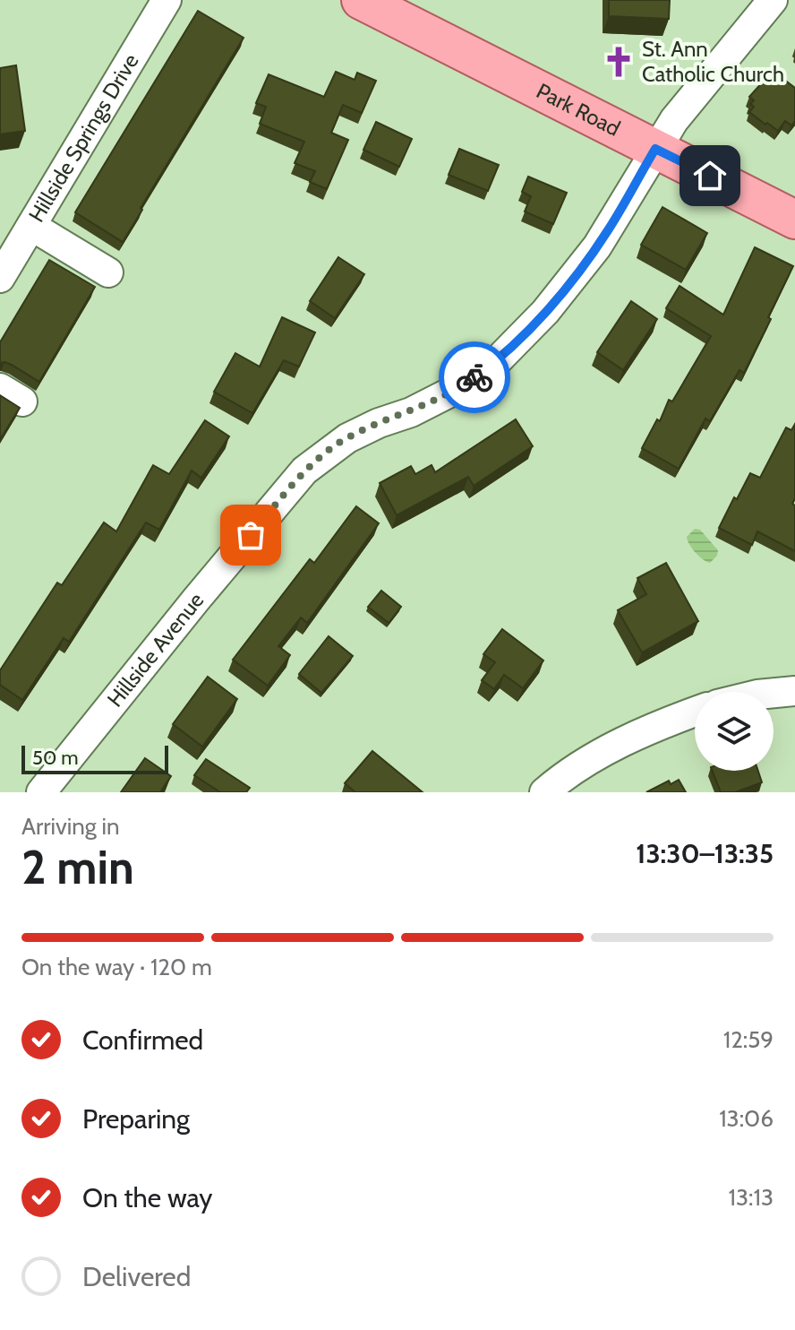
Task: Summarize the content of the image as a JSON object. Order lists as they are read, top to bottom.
{
  "streets": {
    "main road": ["Park Road"],
    "street": ["Hillside Springs Drive", "Hillside Avenue"]
  },
  "crossings": [
    ["Park Road", "Hillside Avenue"]
  ],
  "places": {
    "church": ["St. Ann Catholic Church"]
  },
  "scale_bar": "50 m",
  "page": {
    "scale": "50 m",
    "heading": ["2 min", "Arriving in", "13:30–13:35"],
    "bar": "On the way · 120 m",
    "list": [
      ["Confirmed", "12:59"],
      ["Preparing", "13:06"],
      ["On the way", "13:13"],
      "Delivered"
    ]
  }
}
